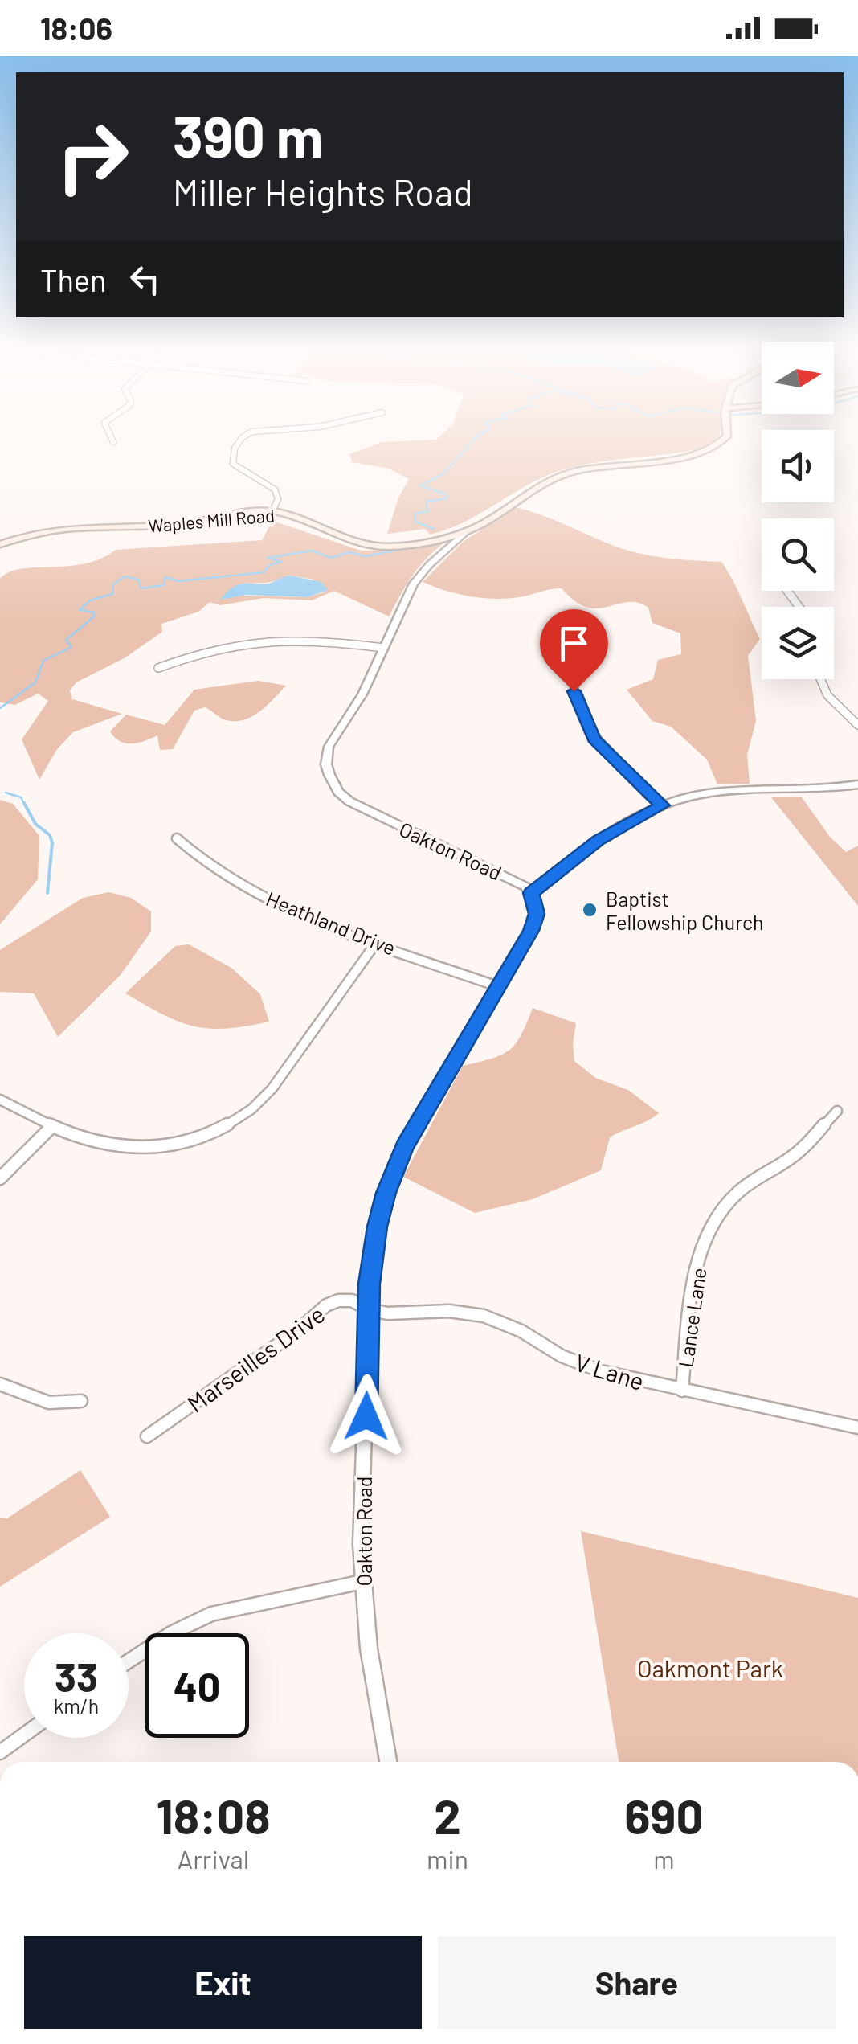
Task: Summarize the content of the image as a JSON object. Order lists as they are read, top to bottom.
{
  "streets": {
    "main road": ["Waples Mill Road"],
    "street": [
      "Oakton Road",
      "Heathland Drive",
      "Lance Lane",
      "Marseilles Drive",
      "V Lane"
    ]
  },
  "crossings": [
    ["Waples Mill Road", "Oakton Road"],
    ["Oakton Road", "Heathland Drive"],
    ["Oakton Road", "Marseilles Drive"],
    ["Oakton Road", "V Lane"],
    ["Lance Lane", "V Lane"],
    ["Marseilles Drive", "V Lane"]
  ],
  "parks": ["Oakmont Park"],
  "places": ["Baptist Fellowship Church"],
  "north": "right",
  "page": {
    "status": "18:06",
    "turn": ["390 m", "Miller Heights Road"],
    "then": "Then",
    "speed": "33 km/h",
    "limit": "40",
    "eta": [
      "18:08",
      "Arrival",
      "2",
      "min",
      "690",
      "m"
    ],
    "buttons": ["Exit", "Share"]
  }
}
